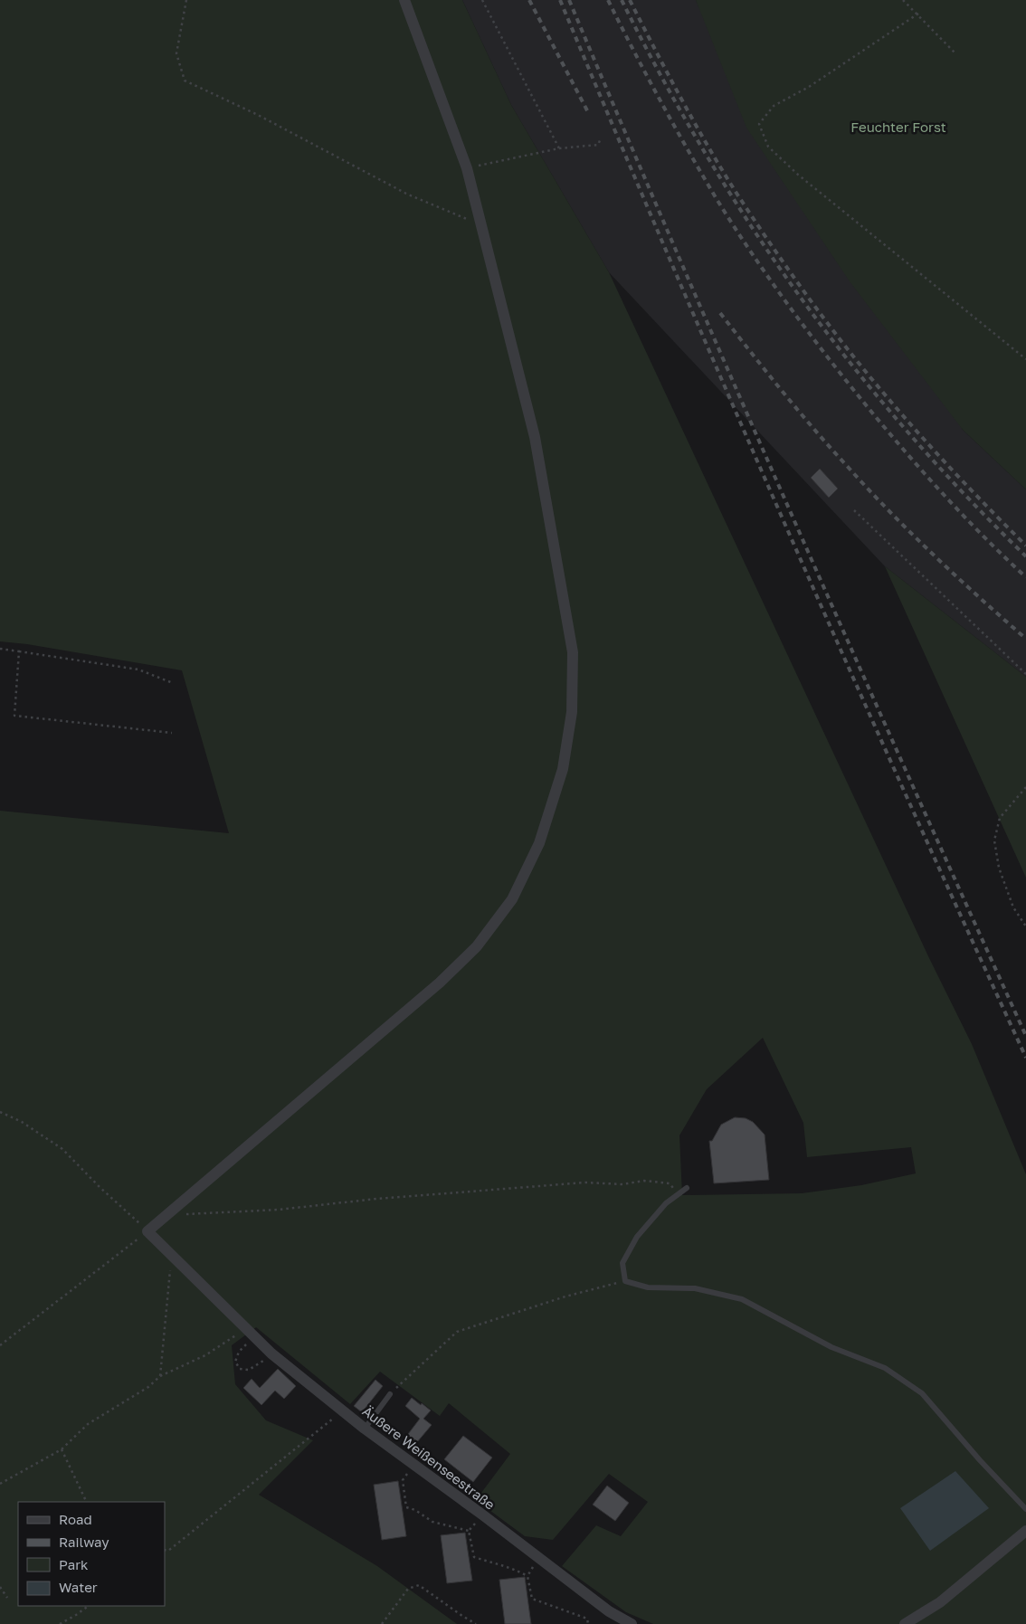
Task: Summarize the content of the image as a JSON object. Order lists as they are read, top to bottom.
{
  "streets": {
    "street": ["Äußere Weißenseestraße"]
  },
  "parks": ["Feuchter Forst"],
  "legend": [
    "Road",
    "Railway",
    "Park",
    "Water"
  ]
}
